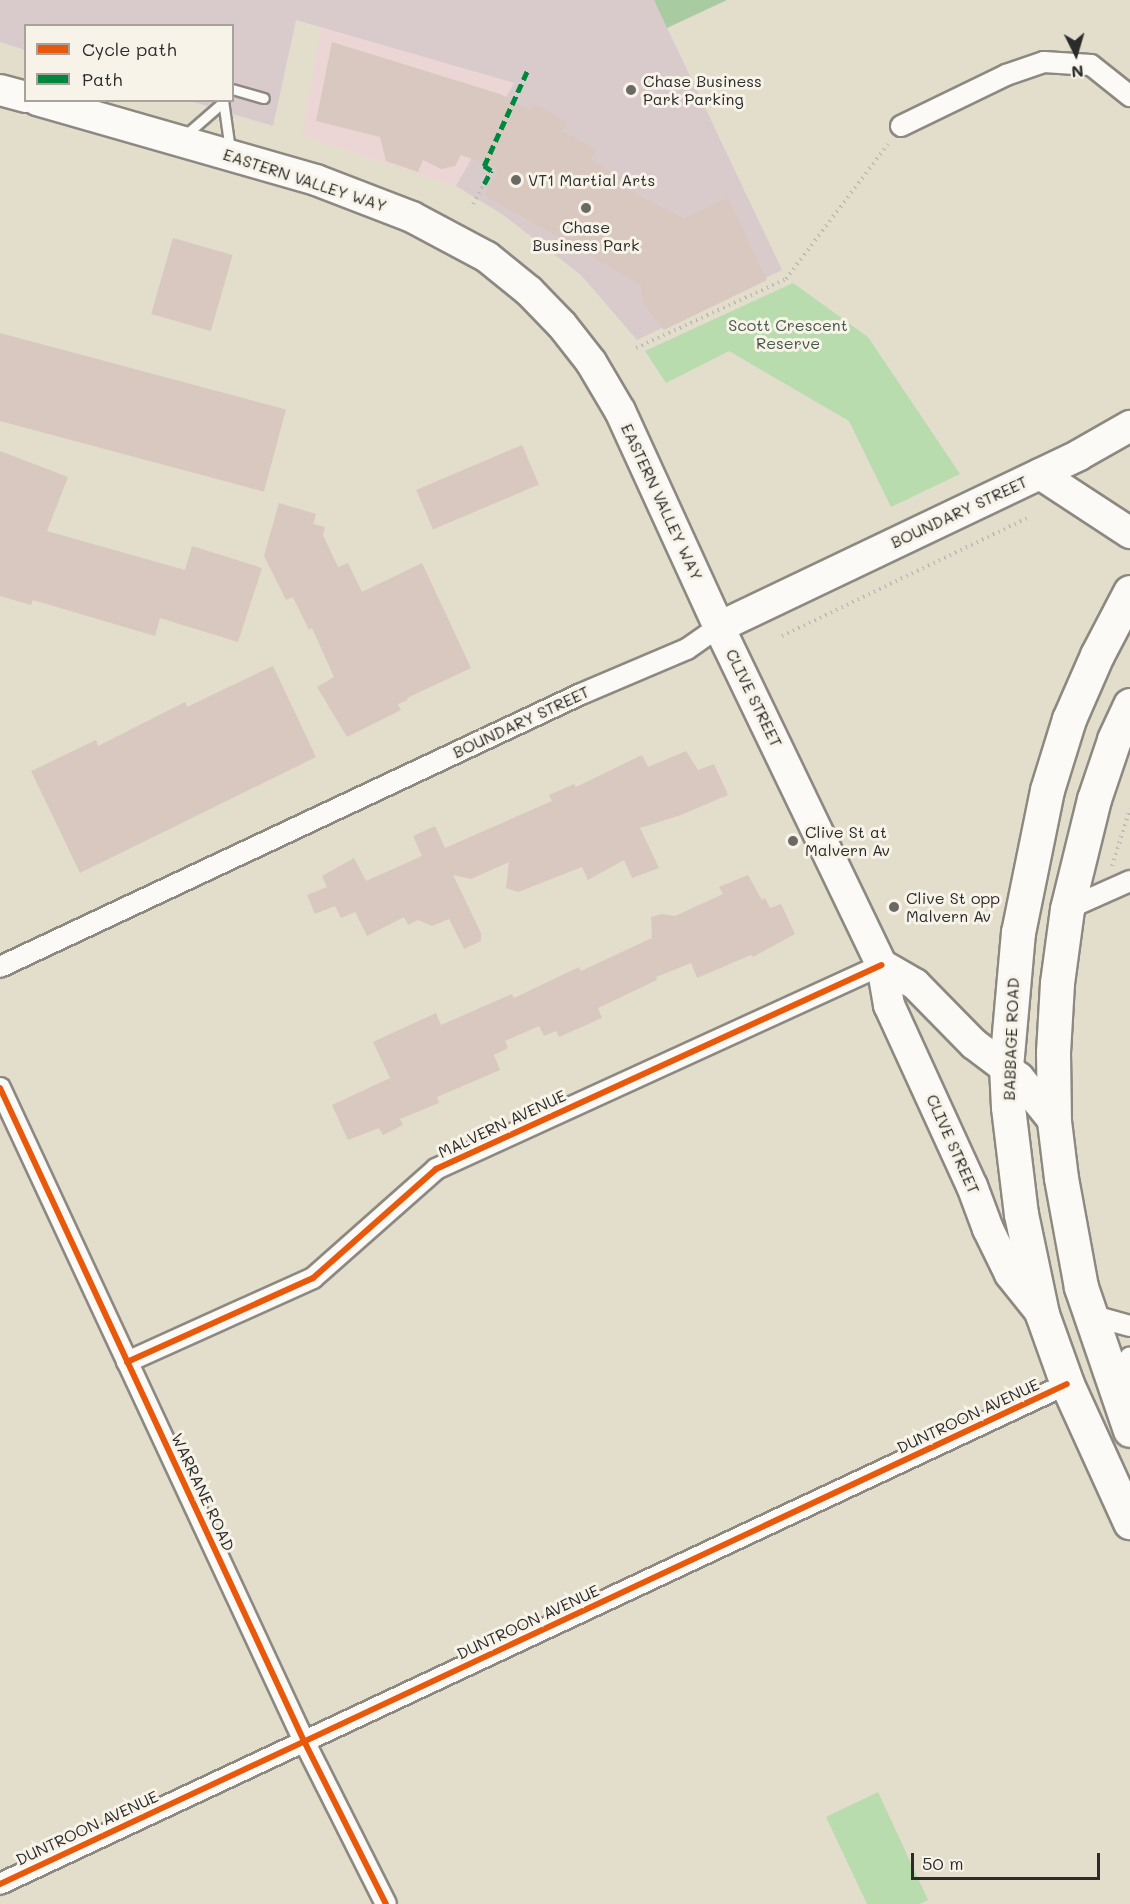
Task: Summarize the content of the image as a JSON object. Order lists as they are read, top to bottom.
{
  "streets": {
    "highway": ["BABBAGE ROAD"],
    "main road": ["EASTERN VALLEY WAY", "BOUNDARY STREET", "CLIVE STREET"],
    "street": ["MALVERN AVENUE", "DUNTROON AVENUE", "WARRANE ROAD"]
  },
  "crossings": [
    ["EASTERN VALLEY WAY", "BOUNDARY STREET"],
    ["EASTERN VALLEY WAY", "CLIVE STREET"],
    ["BOUNDARY STREET", "CLIVE STREET"],
    ["CLIVE STREET", "BABBAGE ROAD"],
    ["CLIVE STREET", "MALVERN AVENUE"],
    ["BABBAGE ROAD", "DUNTROON AVENUE"],
    ["MALVERN AVENUE", "WARRANE ROAD"],
    ["DUNTROON AVENUE", "WARRANE ROAD"]
  ],
  "parks": ["Scott Crescent Reserve"],
  "places": [
    "Chase Business Park Parking",
    "VT1 Martial Arts",
    "Chase Business Park",
    "Clive St at Malvern Av",
    "Clive St opp Malvern Av"
  ],
  "legend": ["Cycle path", "Path"],
  "scale_bar": "50 m",
  "north": "bottom"
}
